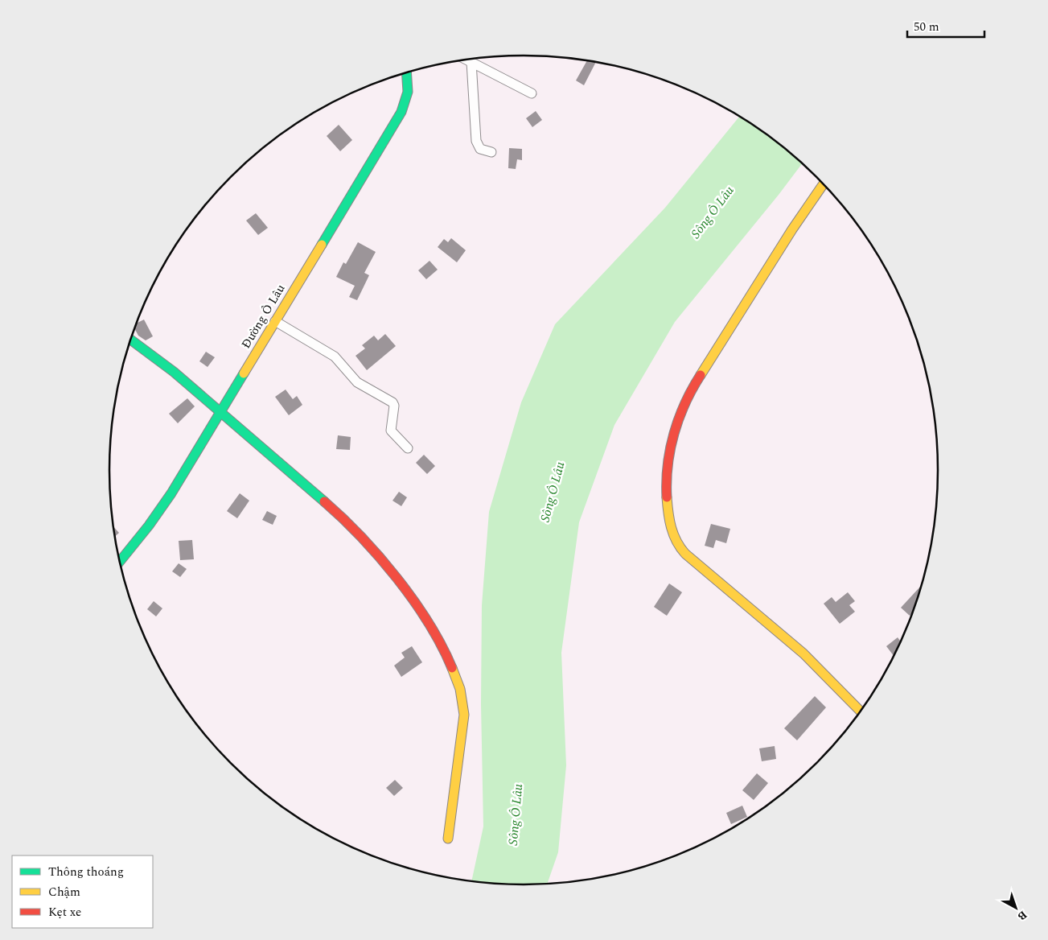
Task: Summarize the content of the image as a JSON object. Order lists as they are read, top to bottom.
{
  "streets": {
    "street": ["Đường Ô Lâu"]
  },
  "water": ["Sông Ô Lâu"],
  "legend": ["Thông thoáng", "Chậm", "Kẹt xe"],
  "scale_bar": "50 m",
  "north": "bottom right"
}
